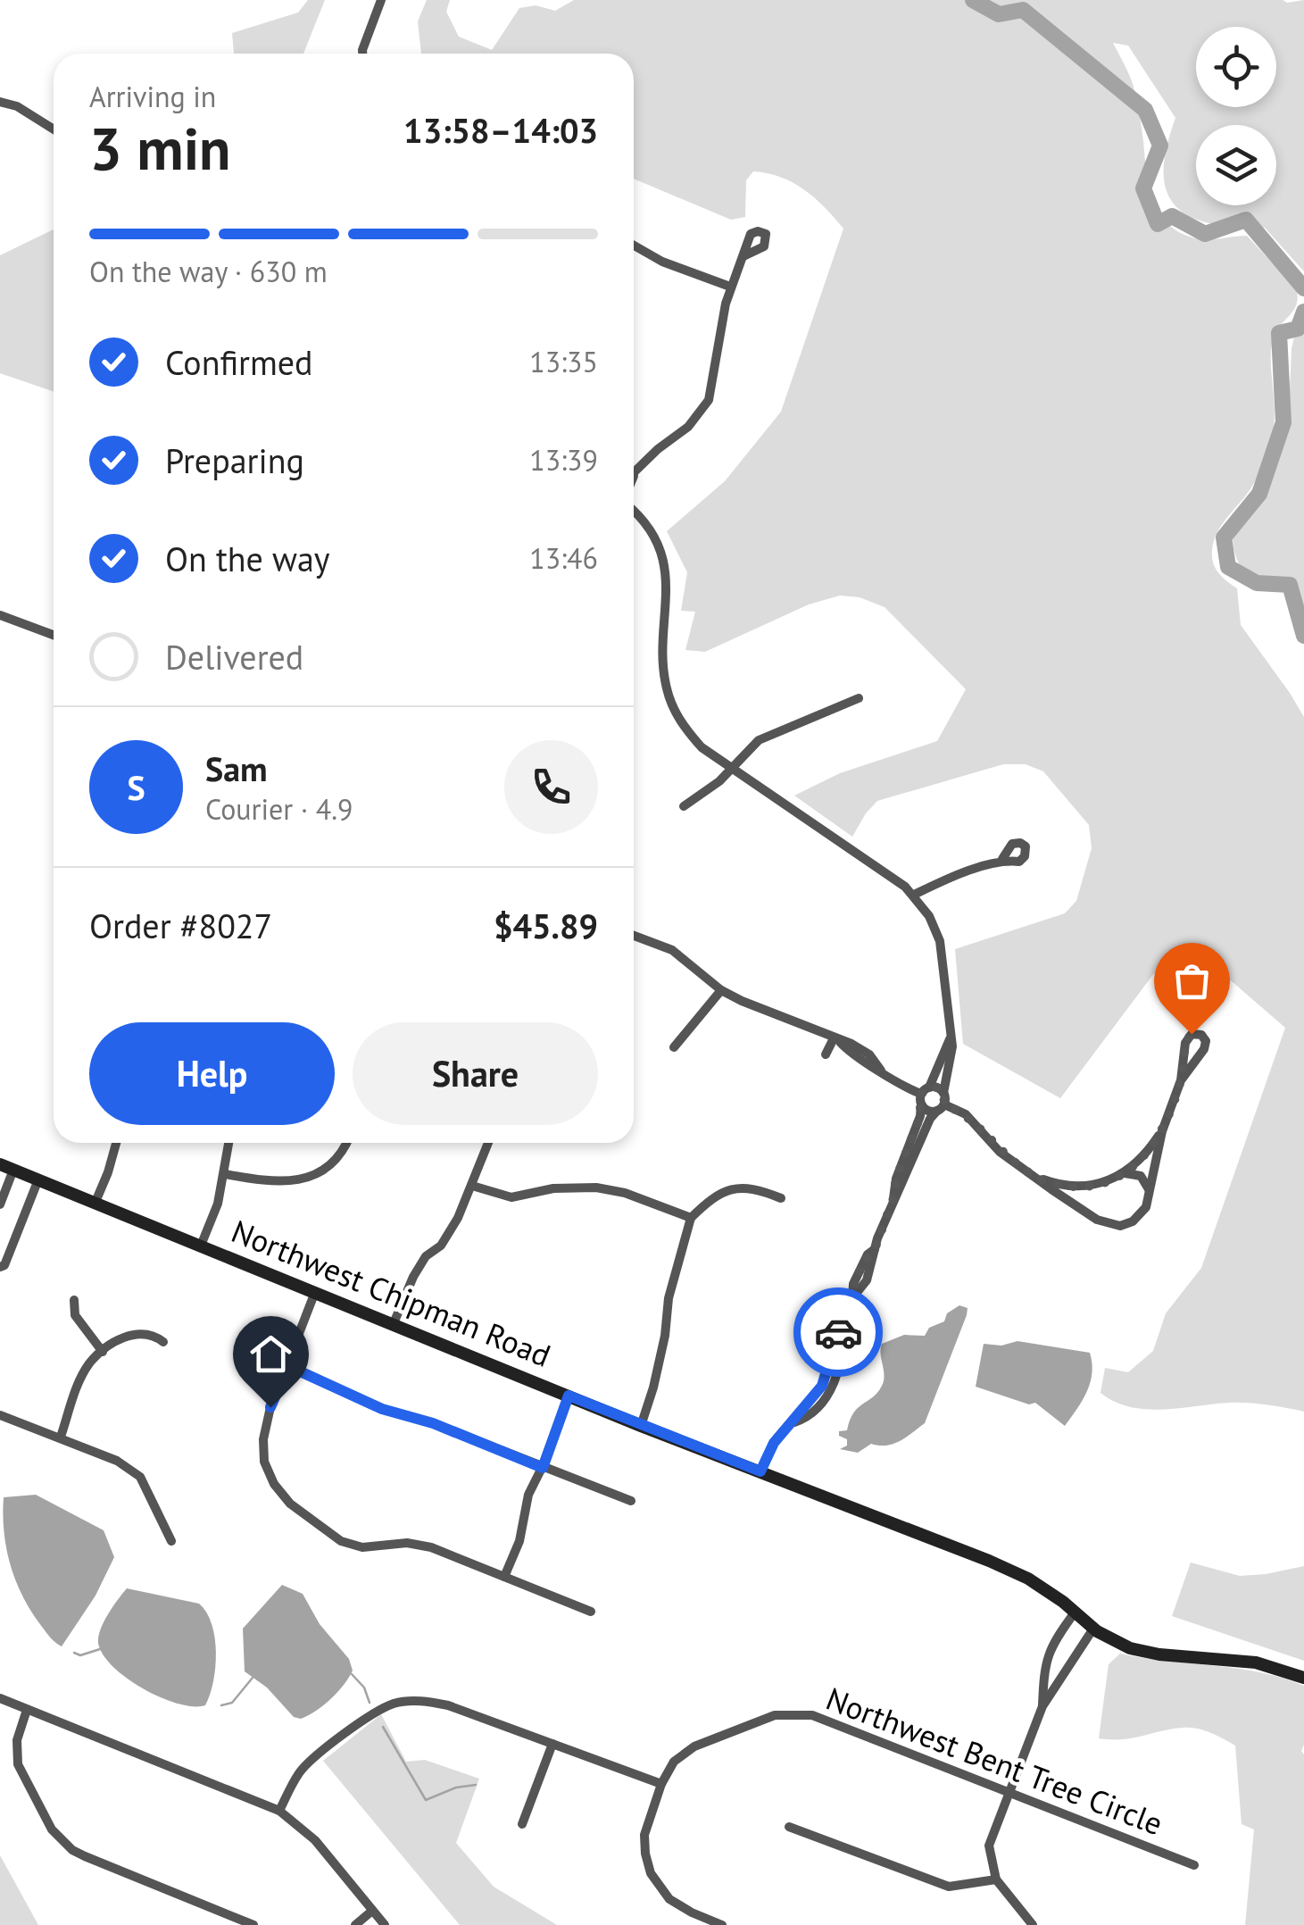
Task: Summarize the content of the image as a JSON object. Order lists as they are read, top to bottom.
{
  "streets": {
    "main road": ["Northwest Chipman Road"],
    "street": ["Northwest Bent Tree Circle"]
  },
  "page": {
    "heading": ["3 min", "Arriving in", "13:58–14:03"],
    "panel": [
      "Sam",
      "Courier · 4.9",
      "Order #8027",
      "$45.89"
    ],
    "bar": "On the way · 630 m",
    "list": [
      ["Confirmed", "13:35"],
      ["Preparing", "13:39"],
      ["On the way", "13:46"],
      "Delivered"
    ],
    "round": "S",
    "buttons": ["Help", "Share"]
  }
}
